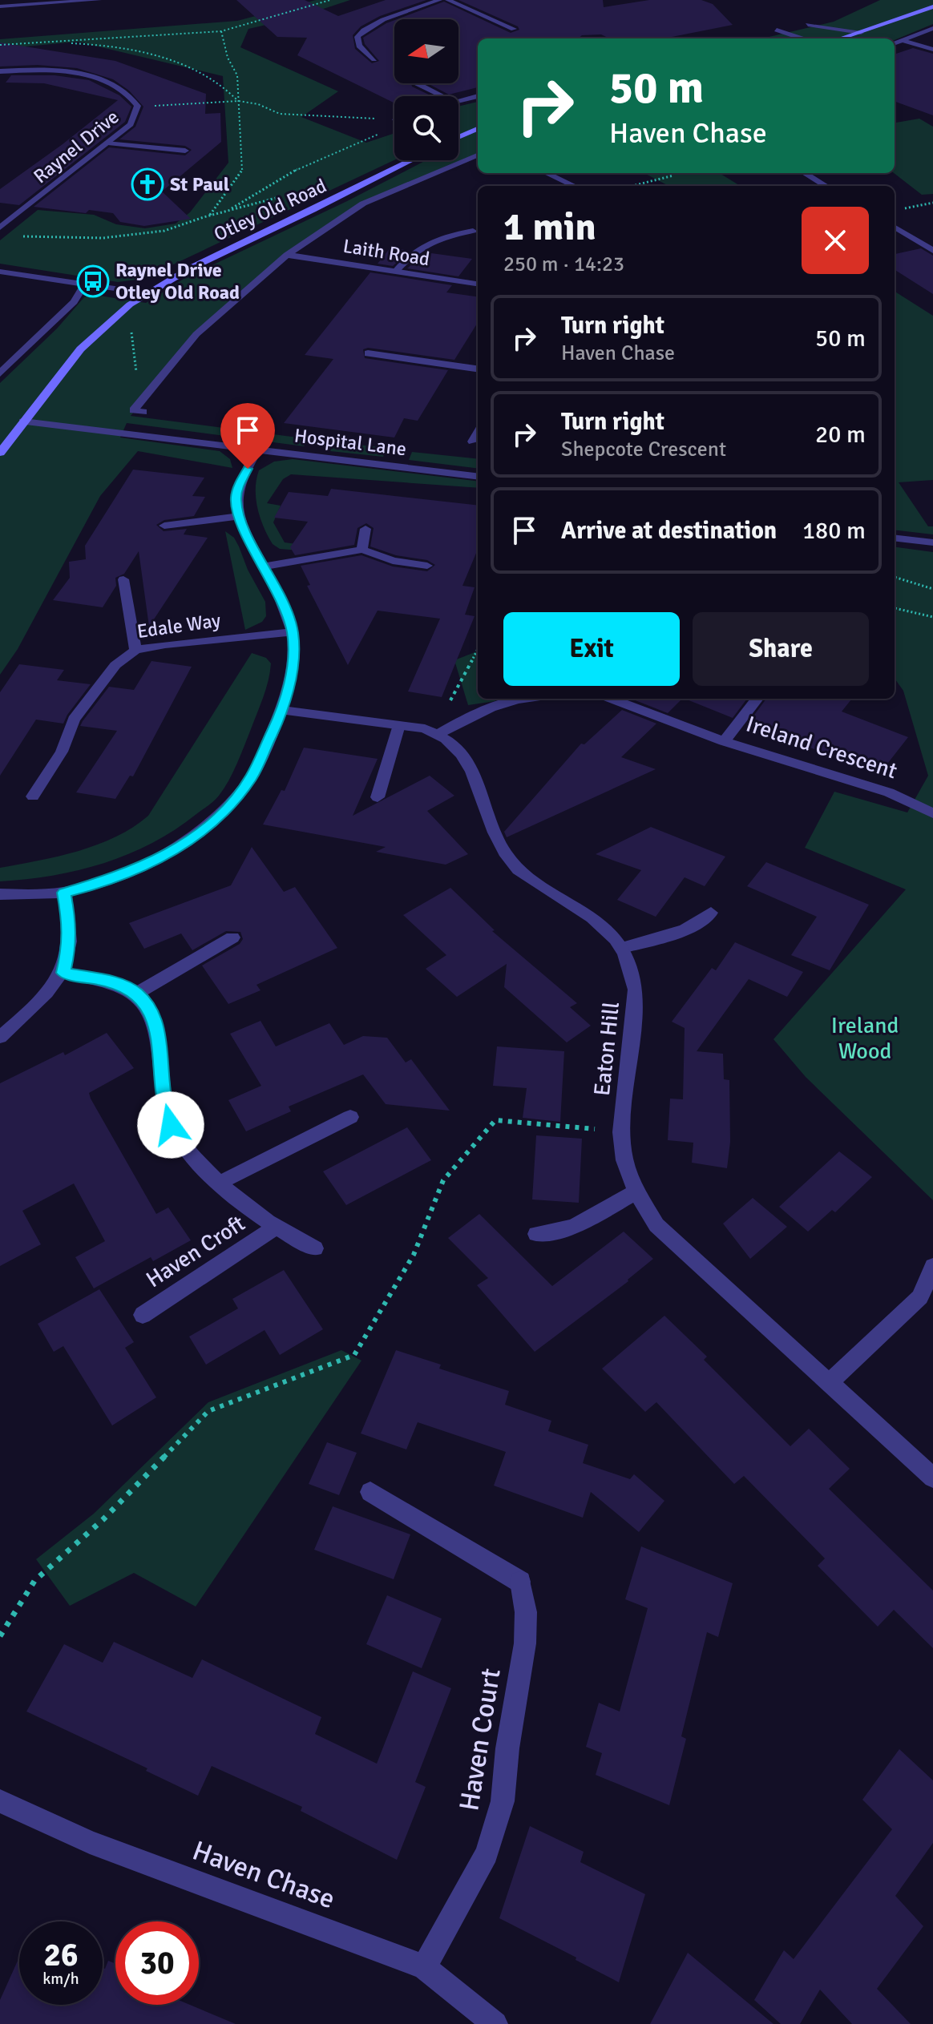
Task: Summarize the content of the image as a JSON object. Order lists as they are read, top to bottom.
{
  "streets": {
    "street": [
      "Raynel Drive",
      "Otley Old Road",
      "Laith Road",
      "Hospital Lane",
      "Edale Way",
      "Ireland Crescent",
      "Eaton Hill",
      "Haven Croft",
      "Haven Court",
      "Haven Chase"
    ]
  },
  "crossings": [
    ["Otley Old Road", "Laith Road"],
    ["Otley Old Road", "Hospital Lane"],
    ["Haven Court", "Haven Chase"]
  ],
  "parks": ["Ireland Wood"],
  "places": {
    "church": ["St Paul"],
    "bus stop": ["Raynel Drive Otley Old Road"]
  },
  "north": "left",
  "page": {
    "turn": ["50 m", "Haven Chase"],
    "heading": ["1 min", "250 m · 14:23"],
    "list": [
      {
        "name": "Turn right",
        "note": "Haven Chase",
        "value": "50 m"
      },
      {
        "name": "Turn right",
        "note": "Shepcote Crescent",
        "value": "20 m"
      },
      {
        "name": "Arrive at destination",
        "value": "180 m"
      }
    ],
    "buttons": ["Exit", "Share"],
    "speed": "26 km/h",
    "limit": "30"
  }
}
